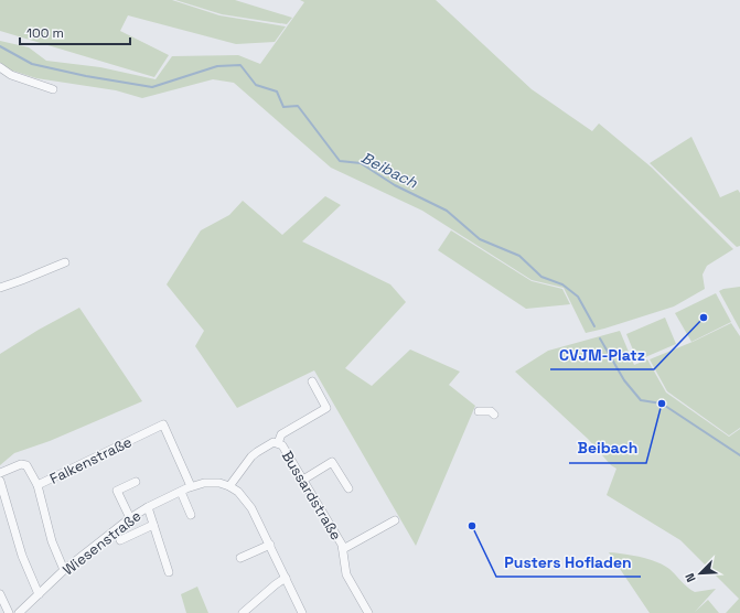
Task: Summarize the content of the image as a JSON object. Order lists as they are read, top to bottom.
{
  "streets": {
    "street": ["Falkenstraße", "Bussardstraße", "Wiesenstraße"]
  },
  "crossings": [
    ["Falkenstraße", "Wiesenstraße"],
    ["Bussardstraße", "Wiesenstraße"]
  ],
  "water": ["Beibach"],
  "places": ["CVJM-Platz", "Beibach", "Pusters Hofladen"],
  "scale_bar": "100 m",
  "north": "bottom left"
}
